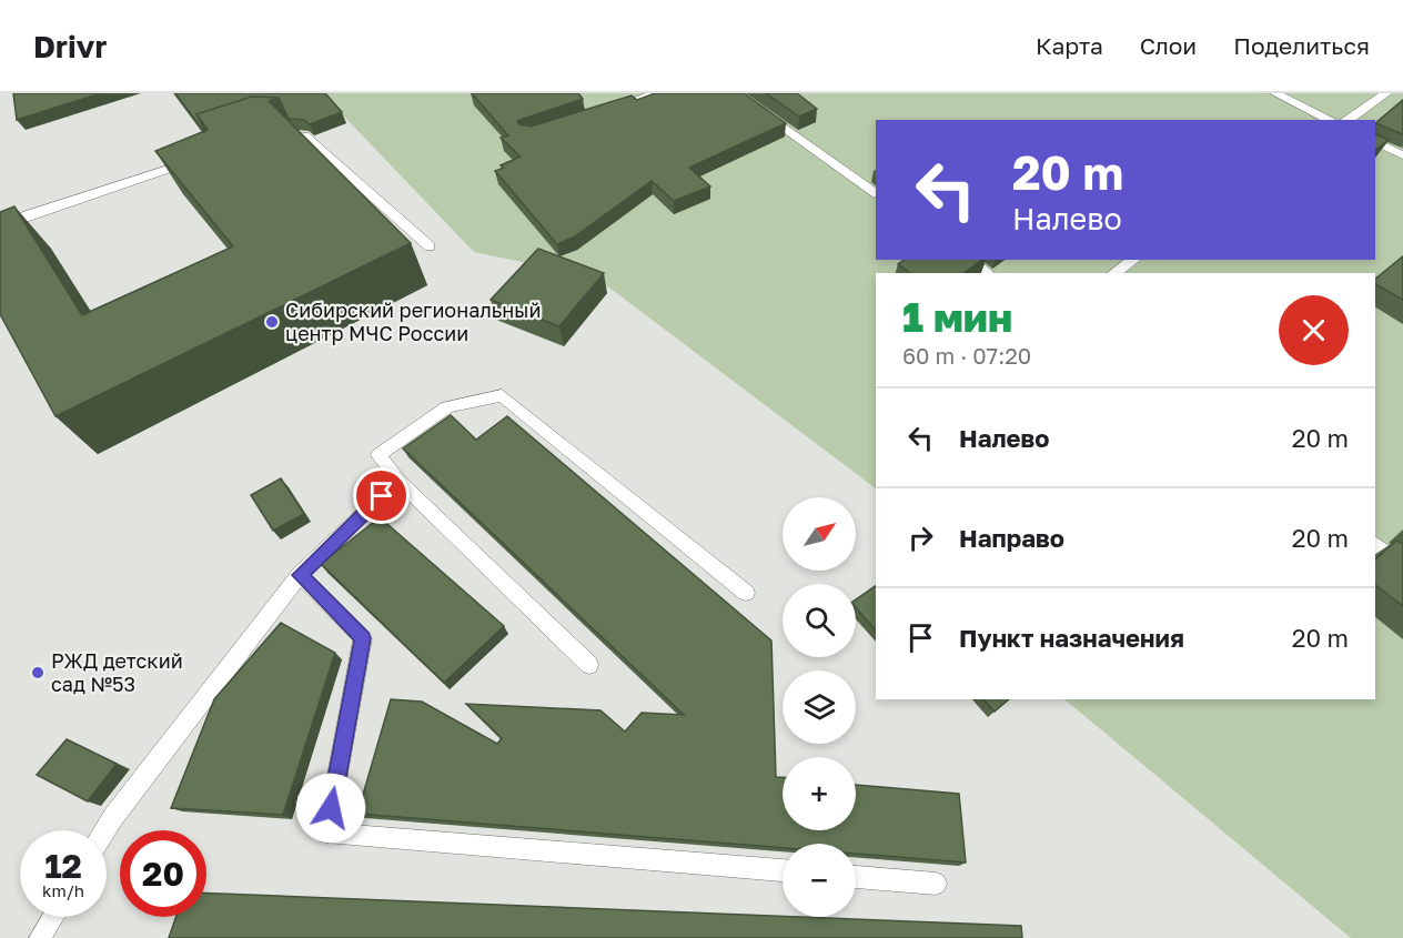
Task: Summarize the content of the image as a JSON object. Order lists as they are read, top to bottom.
{
  "places": ["Сибирский региональный центр МЧС России", "РЖД детский сад №53"],
  "north": "top right",
  "page": {
    "header": "Drivr",
    "nav": ["Карта", "Слои", "Поделиться"],
    "turn": ["20 m", "Налево"],
    "heading": ["1 мин", "60 m · 07:20"],
    "list": [
      {
        "name": "Налево",
        "value": "20 m"
      },
      {
        "name": "Направо",
        "value": "20 m"
      },
      {
        "name": "Пункт назначения",
        "value": "20 m"
      }
    ],
    "map_buttons": ["+", "−"],
    "speed": "12 km/h",
    "limit": "20"
  }
}
